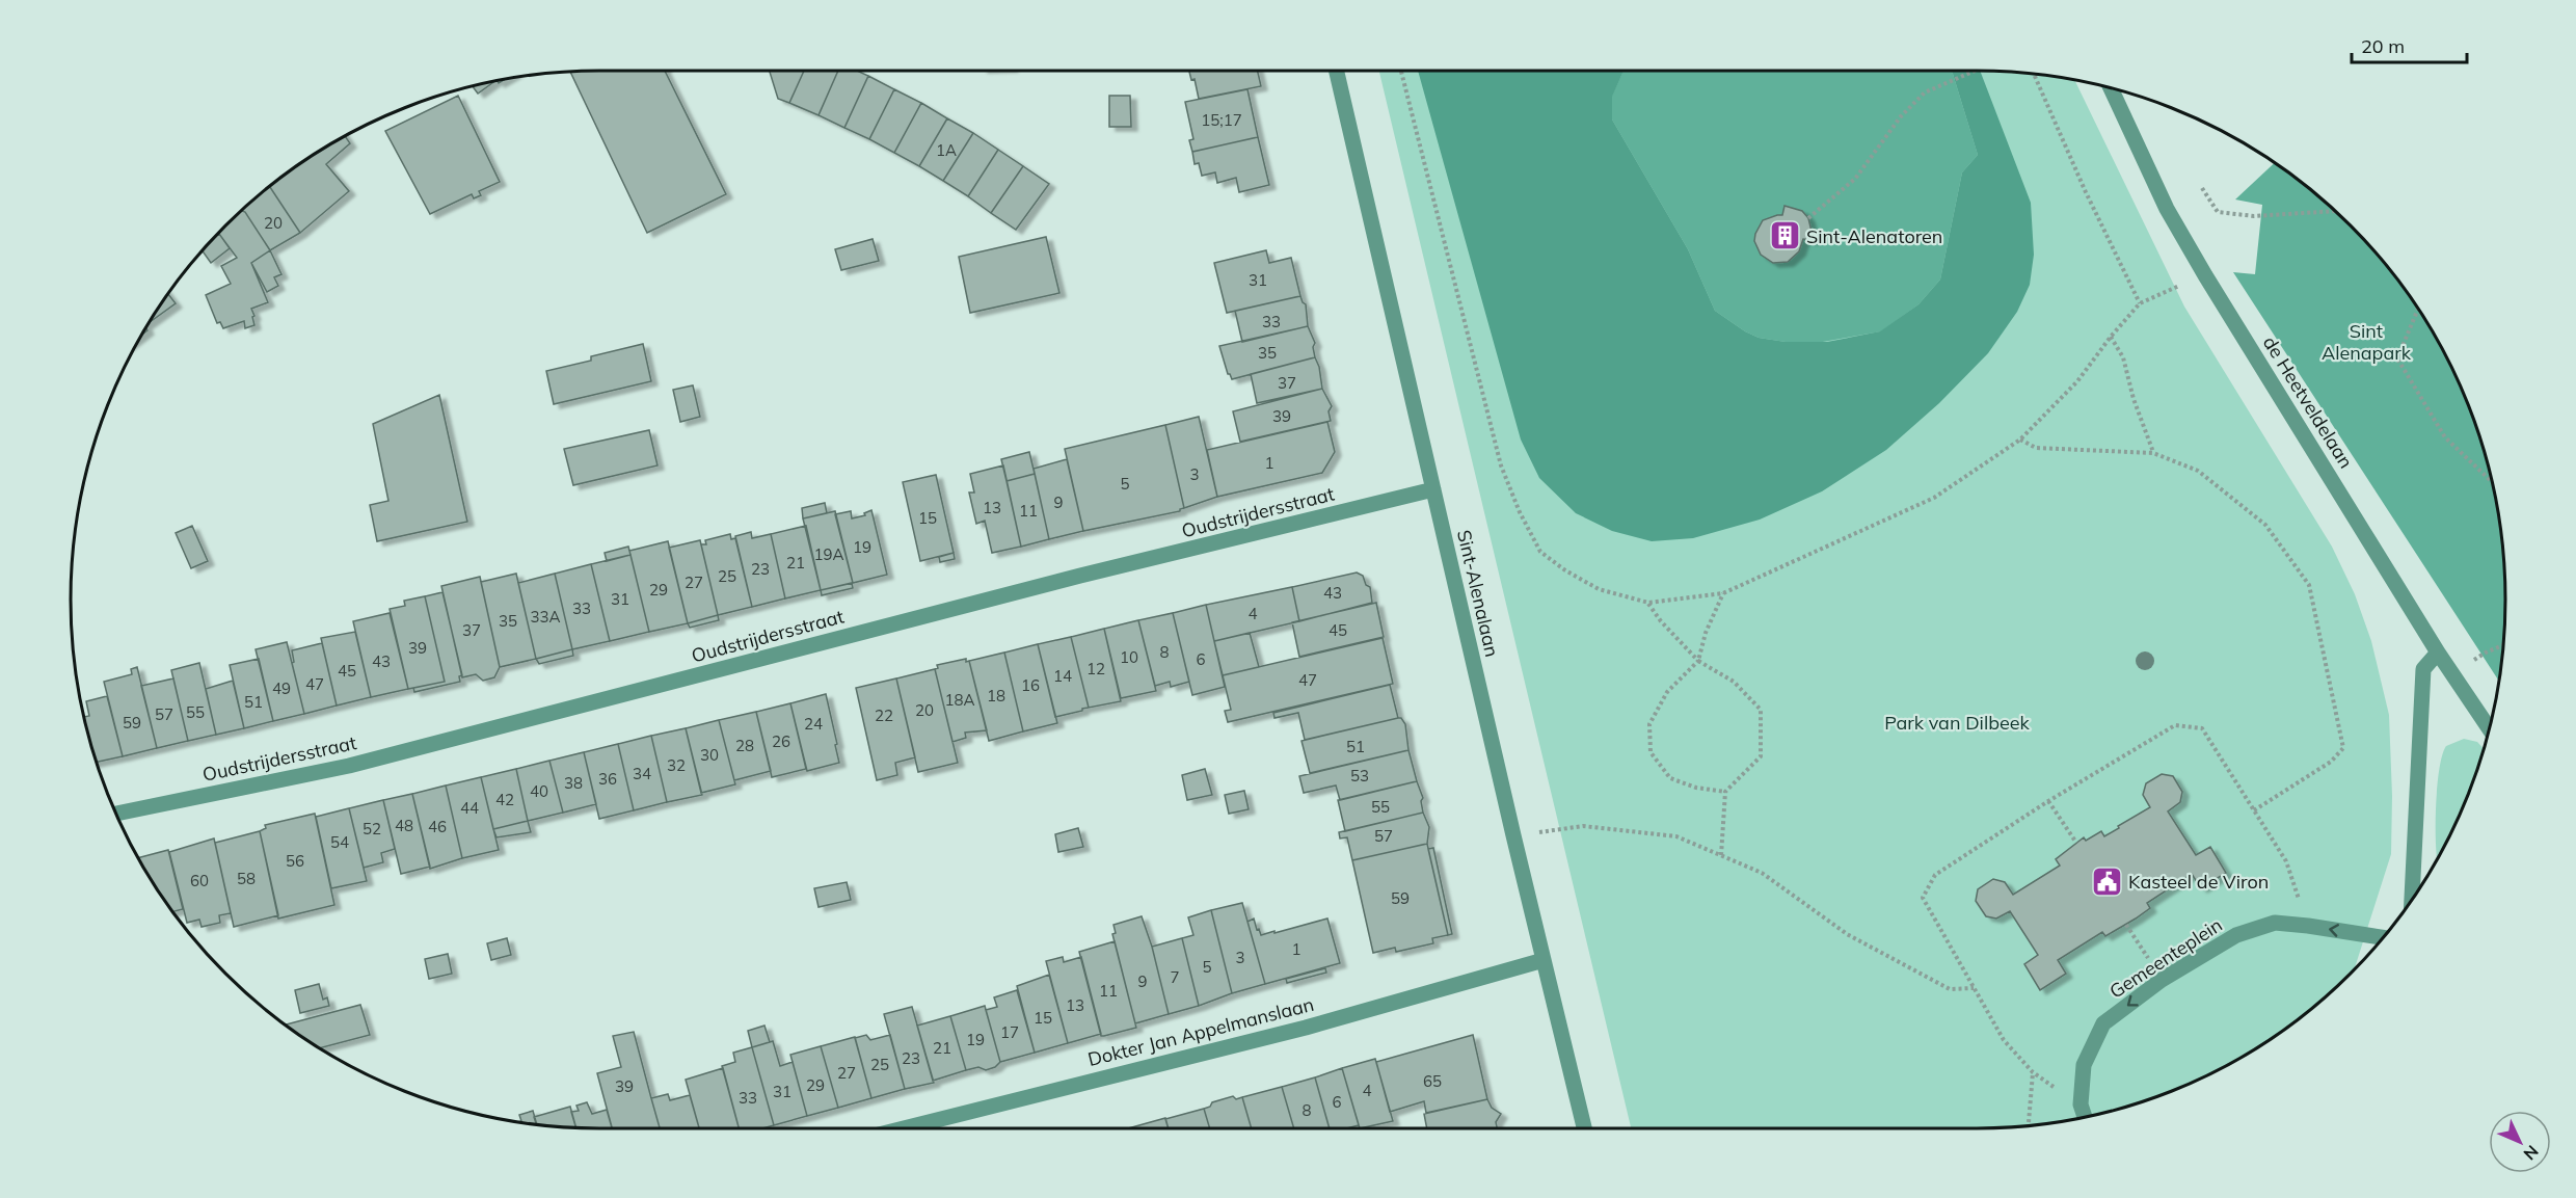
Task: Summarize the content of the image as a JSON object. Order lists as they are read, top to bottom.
{
  "streets": {
    "street": [
      "de Heetveldelaan",
      "Oudstrijdersstraat",
      "Sint-Alenalaan",
      "Gemeenteplein",
      "Dokter Jan Appelmanslaan"
    ]
  },
  "crossings": [
    ["Oudstrijdersstraat", "Sint-Alenalaan"],
    ["Sint-Alenalaan", "Dokter Jan Appelmanslaan"]
  ],
  "one_way": ["Gemeenteplein"],
  "parks": ["Sint Alenapark", "Park van Dilbeek"],
  "places": {
    "building": ["Sint-Alenatoren"],
    "public building": ["Kasteel de Viron"]
  },
  "house_numbers": [
    "15;17",
    "1A",
    "20",
    "31",
    "33",
    "35",
    "37",
    "39",
    "1",
    "3",
    "5",
    "9",
    "13",
    "11",
    "15",
    "19",
    "19A",
    "21",
    "23",
    "25",
    "27",
    "29",
    "43",
    "31",
    "33",
    "4",
    "33A",
    "35",
    "37",
    "45",
    "39",
    "8",
    "10",
    "6",
    "43",
    "12",
    "45",
    "14",
    "47",
    "47",
    "16",
    "49",
    "18",
    "18A",
    "51",
    "20",
    "55",
    "57",
    "22",
    "59",
    "24",
    "26",
    "28",
    "51",
    "30",
    "32",
    "34",
    "53",
    "36",
    "38",
    "40",
    "42",
    "55",
    "44",
    "48",
    "46",
    "52",
    "57",
    "54",
    "56",
    "58",
    "60",
    "59",
    "1",
    "3",
    "5",
    "7",
    "9",
    "11",
    "13",
    "15",
    "17",
    "19",
    "21",
    "23",
    "25",
    "27",
    "65",
    "29",
    "39",
    "4",
    "31",
    "33",
    "6",
    "8"
  ],
  "scale_bar": "20 m",
  "north": "bottom right"
}
